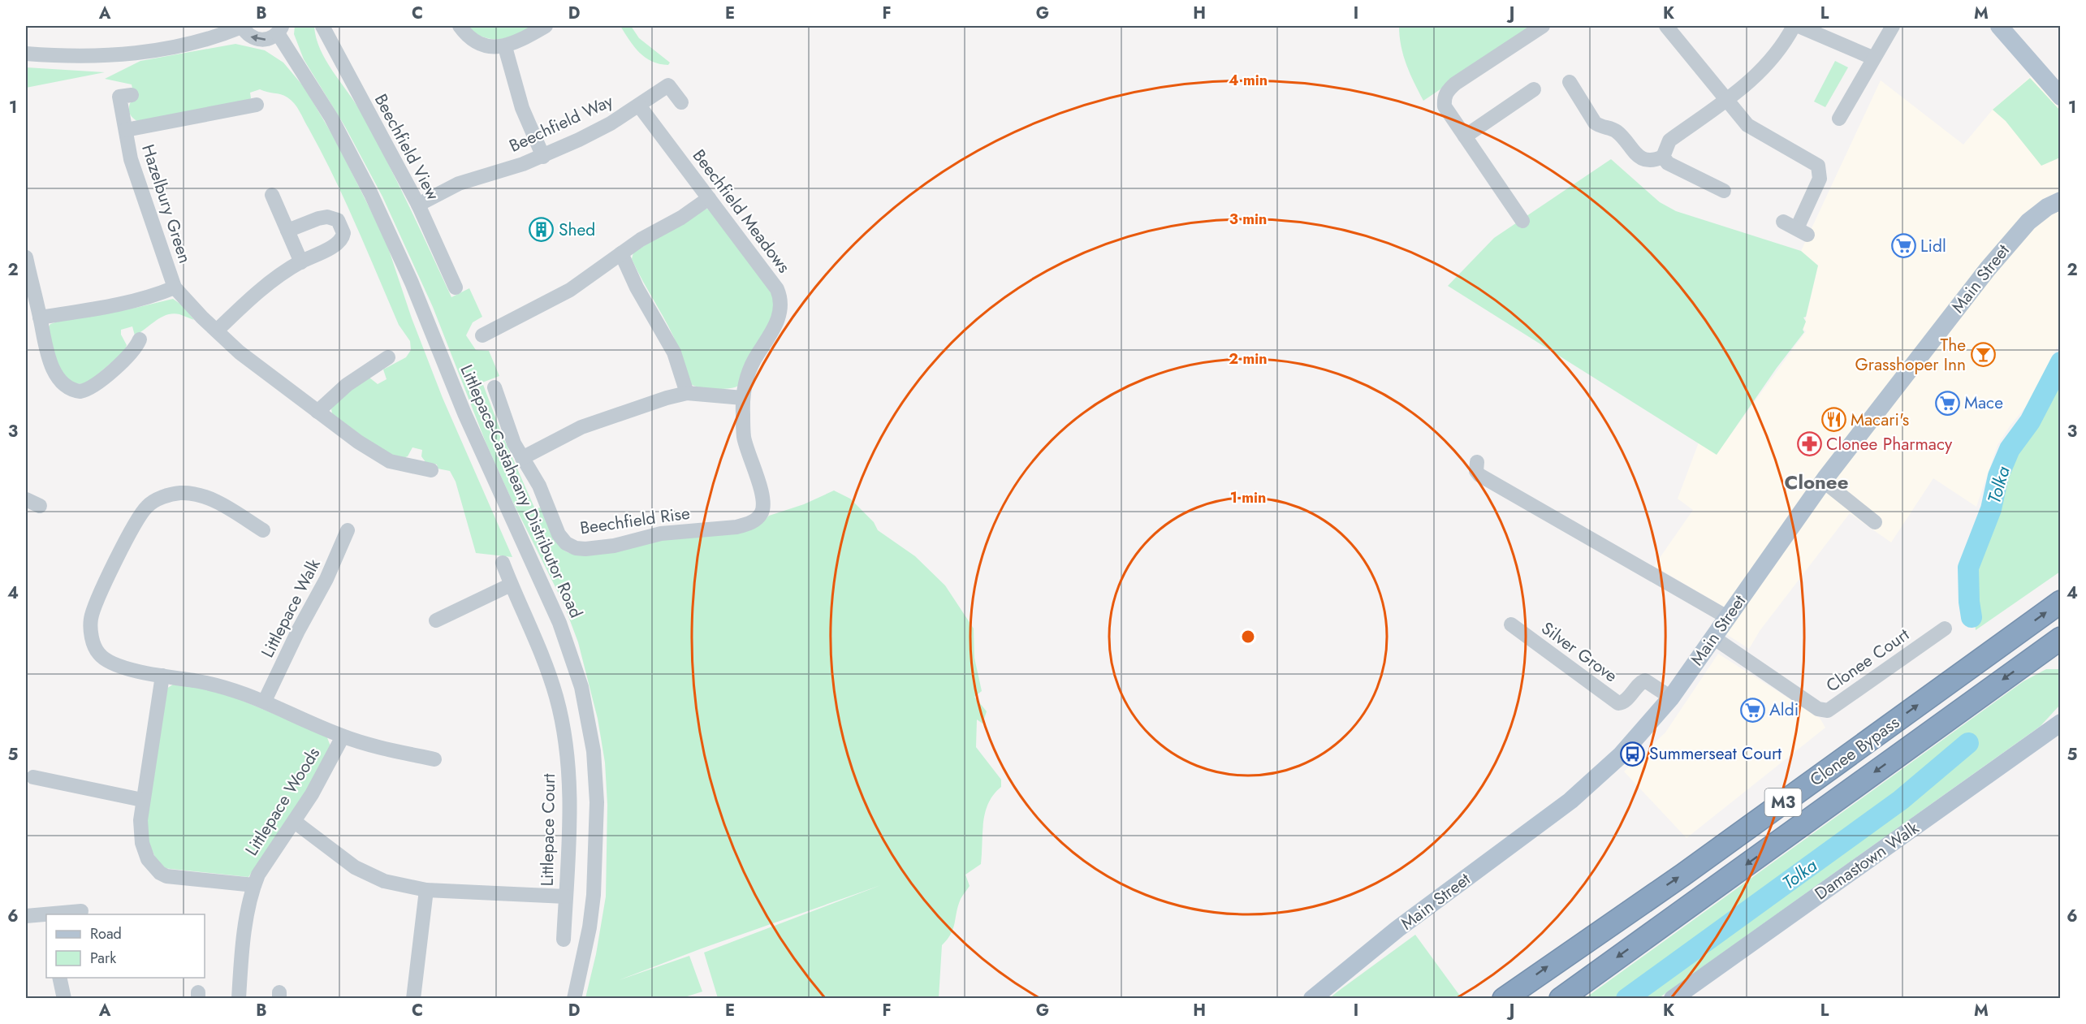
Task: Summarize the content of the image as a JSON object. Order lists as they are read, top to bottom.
{
  "streets": {
    "highway": ["Clonee Bypass", "M3"],
    "main road": ["Main Street", "Damastown Walk"],
    "street": [
      "Beechfield Way",
      "Beechfield View",
      "Hazelbury Green",
      "Beechfield Meadows",
      "Littlepace-Castaheany Distributor Road",
      "Beechfield Rise",
      "Littlepace Walk",
      "Silver Grove",
      "Clonee Court",
      "Littlepace Woods",
      "Littlepace Court"
    ]
  },
  "crossings": [
    ["Beechfield Way", "Beechfield View"],
    ["Beechfield Way", "Beechfield Meadows"],
    ["Beechfield Meadows", "Beechfield Rise"],
    ["Main Street", "Silver Grove"],
    ["Main Street", "Clonee Court"],
    ["Littlepace Walk", "Littlepace Woods"]
  ],
  "districts": ["Clonee"],
  "water": ["Tolka"],
  "places": {
    "building": ["Shed"],
    "supermarket": ["Lidl", "Mace", "Aldi"],
    "bar": ["The Grasshoper Inn"],
    "restaurant": ["Macari's"],
    "pharmacy": ["Clonee Pharmacy"],
    "bus stop": ["Summerseat Court"]
  },
  "legend": ["Road", "Park"],
  "grid": {
    "columns": [
      "A",
      "B",
      "C",
      "D",
      "E",
      "F",
      "G",
      "H",
      "I",
      "J",
      "K",
      "L",
      "M"
    ],
    "rows": [
      "1",
      "2",
      "3",
      "4",
      "5",
      "6"
    ]
  },
  "rings": [
    "4 min",
    "3 min",
    "2 min",
    "1 min"
  ]
}
